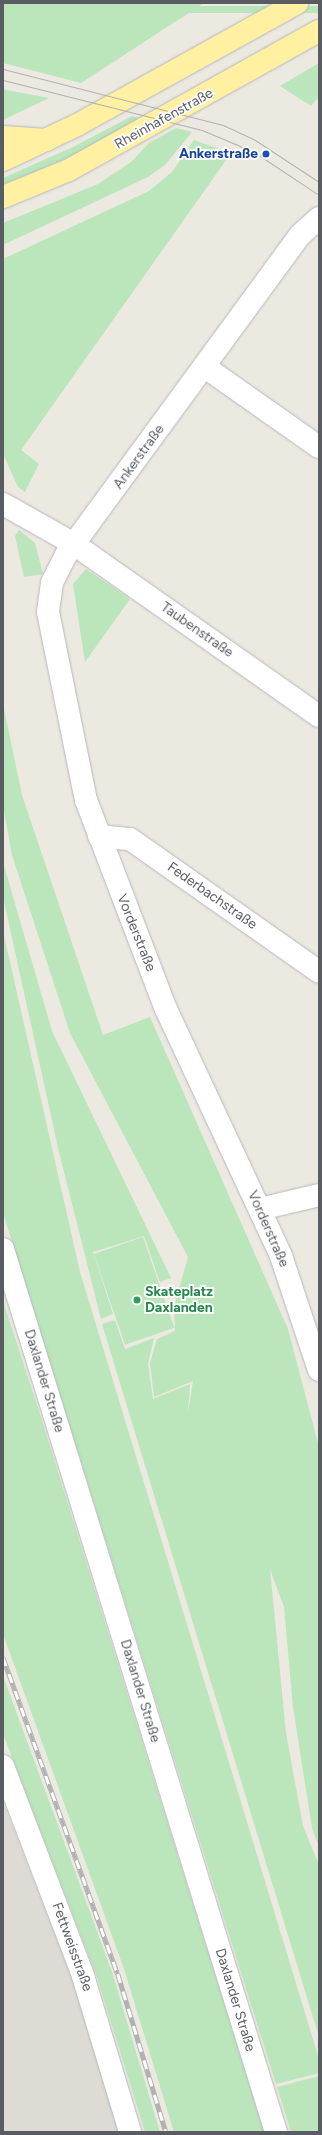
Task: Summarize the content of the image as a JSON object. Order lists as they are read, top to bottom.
{
  "streets": {
    "main road": ["Rheinhafenstraße"],
    "street": [
      "Ankerstraße",
      "Taubenstraße",
      "Federbachstraße",
      "Vorderstraße",
      "Daxlander Straße",
      "Fettweisstraße"
    ]
  },
  "crossings": [
    ["Ankerstraße", "Taubenstraße"],
    ["Ankerstraße", "Vorderstraße"],
    ["Taubenstraße", "Vorderstraße"],
    ["Federbachstraße", "Vorderstraße"]
  ],
  "places": ["Ankerstraße", "Skateplatz Daxlanden"]
}
